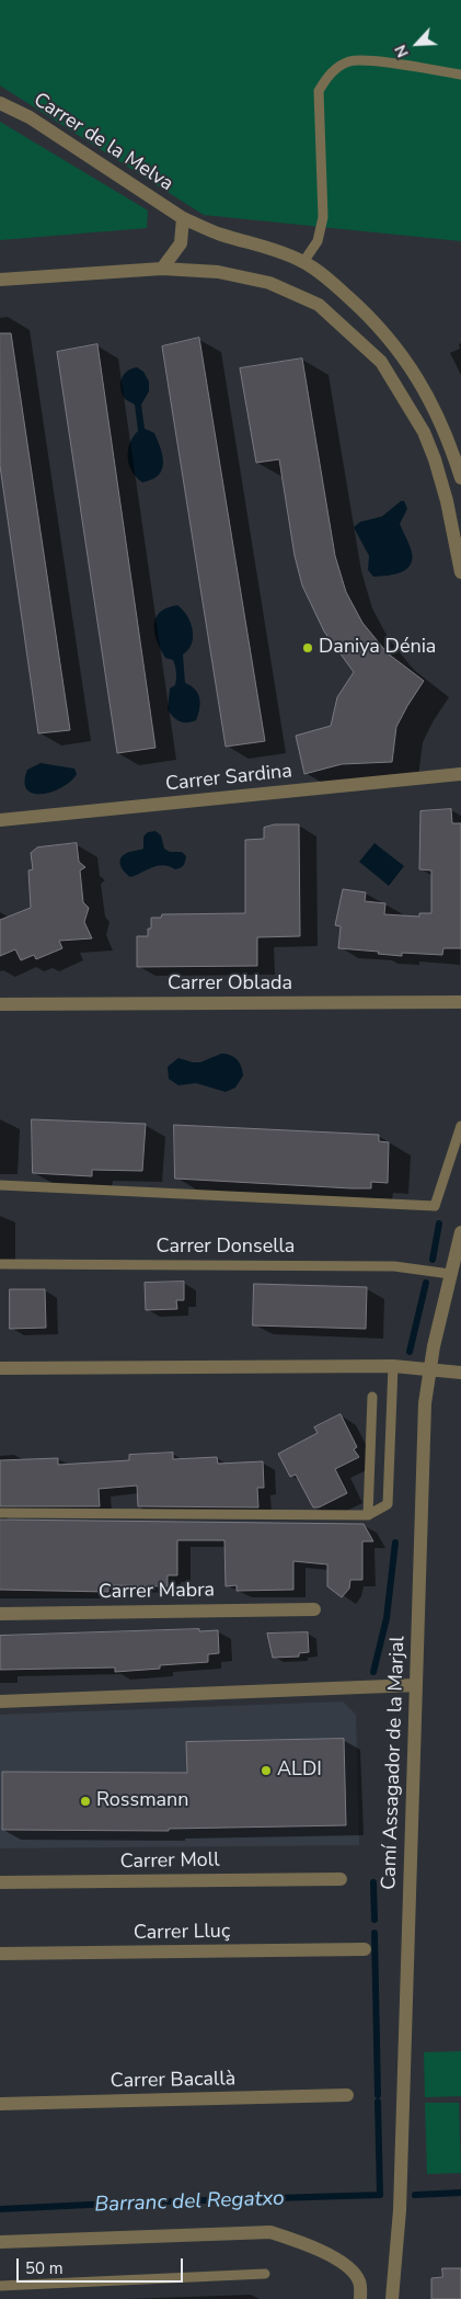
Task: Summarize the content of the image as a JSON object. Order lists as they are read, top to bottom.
{
  "streets": {
    "street": [
      "Carrer de la Melva",
      "Carrer Sardina",
      "Carrer Oblada",
      "Carrer Mabra",
      "Camí Assagador de la Marjal",
      "Carrer Moll",
      "Carrer Lluç",
      "Carrer Bacallà"
    ],
    "lane": ["Carrer Donsella"]
  },
  "crossings": [
    ["Carrer Donsella", "Camí Assagador de la Marjal"]
  ],
  "water": ["Barranc del Regatxo"],
  "places": ["Daniya Dénia", "ALDI", "Rossmann"],
  "scale_bar": "50 m",
  "north": "bottom left"
}
